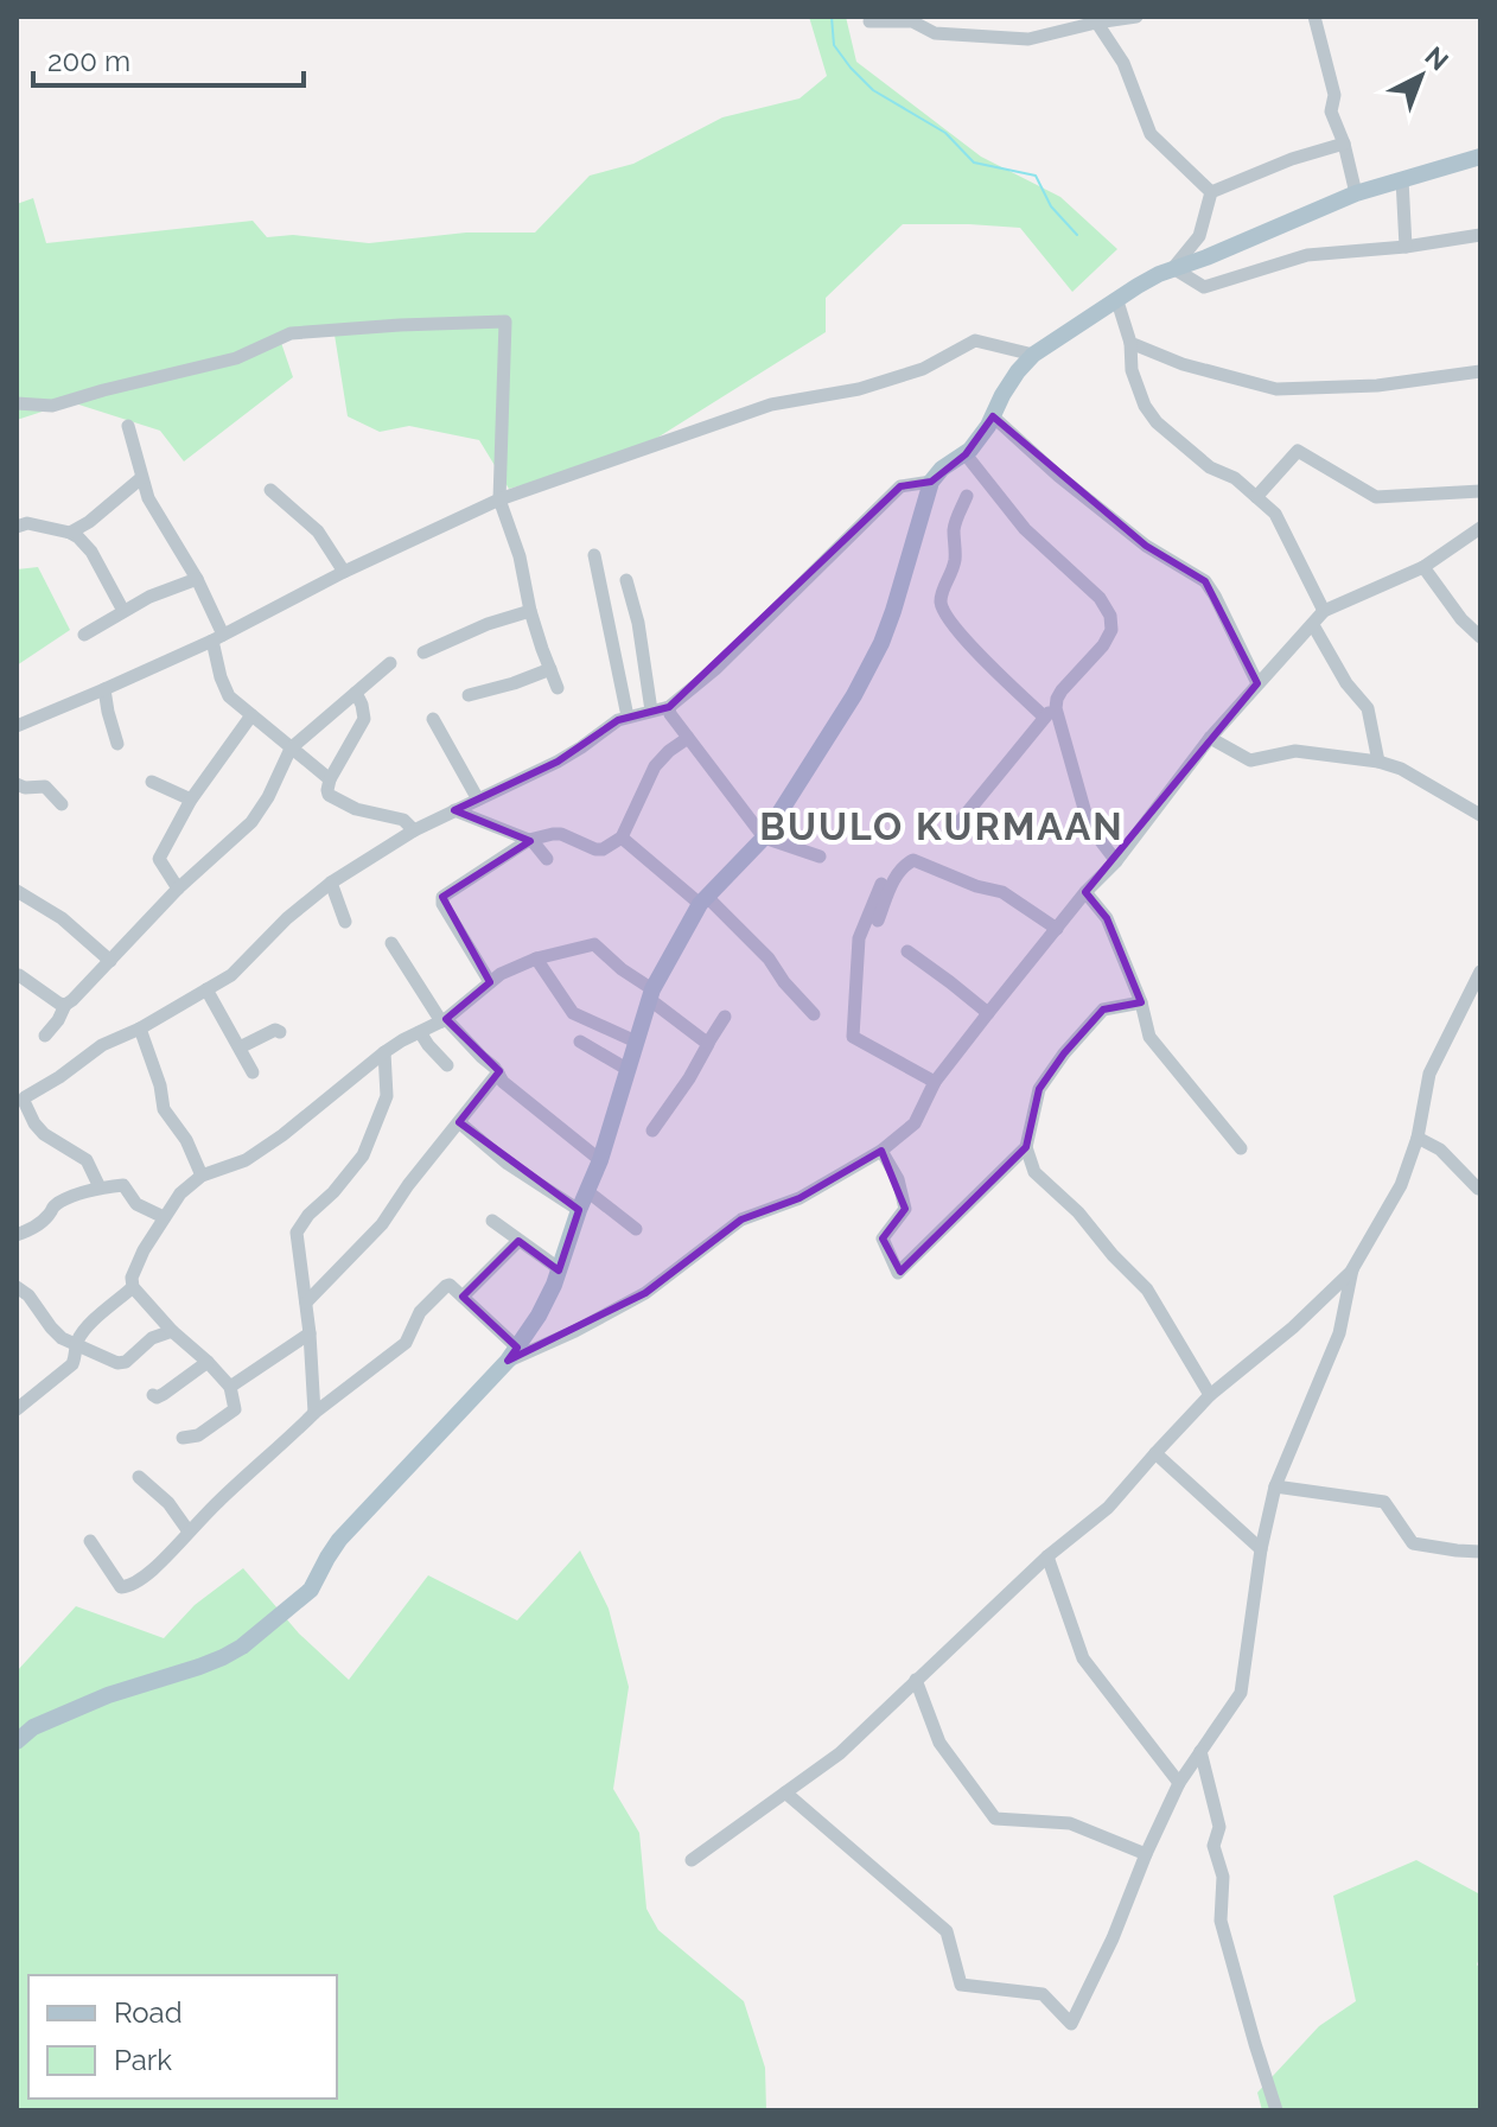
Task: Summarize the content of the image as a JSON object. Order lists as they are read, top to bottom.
{
  "districts": ["BUULO KURMAAN"],
  "legend": ["Road", "Park"],
  "scale_bar": "200 m",
  "north": "top right"
}
